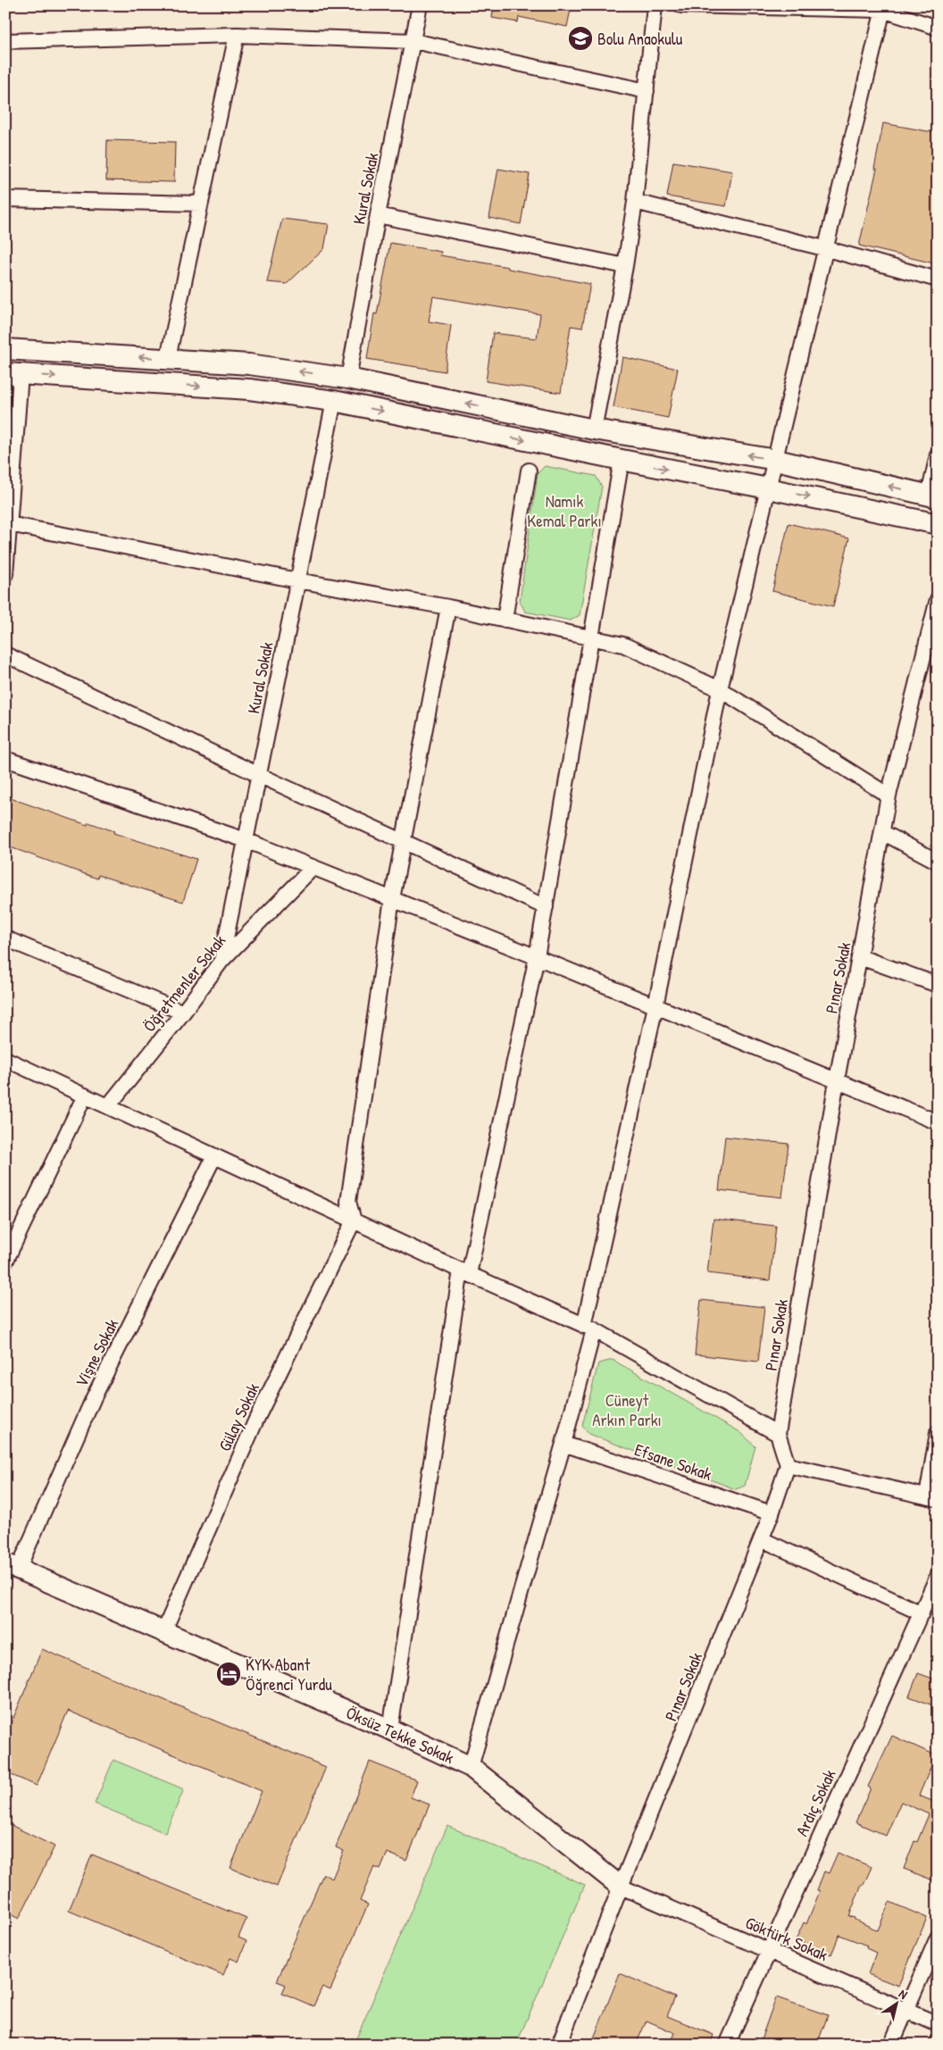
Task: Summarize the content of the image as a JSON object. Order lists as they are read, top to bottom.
{
  "streets": {
    "main road": ["Öksüz Tekke Sokak"],
    "street": [
      "Kural Sokak",
      "Pınar Sokak",
      "Öğretmenler Sokak",
      "Vişne Sokak",
      "Gülay Sokak",
      "Efsane Sokak",
      "Ardıç Sokak",
      "Göktürk Sokak"
    ]
  },
  "crossings": [
    ["Kural Sokak", "Öğretmenler Sokak"],
    ["Pınar Sokak", "Efsane Sokak"],
    ["Pınar Sokak", "Öksüz Tekke Sokak"],
    ["Pınar Sokak", "Göktürk Sokak"],
    ["Vişne Sokak", "Öksüz Tekke Sokak"],
    ["Gülay Sokak", "Öksüz Tekke Sokak"],
    ["Öksüz Tekke Sokak", "Göktürk Sokak"],
    ["Ardıç Sokak", "Göktürk Sokak"]
  ],
  "parks": ["Namık Kemal Parkı", "Cüneyt Arkın Parkı"],
  "places": {
    "school or university": ["Bolu Anaokulu"],
    "hotel": ["KYK Abant Öğrenci Yurdu"]
  },
  "north": "top right"
}
